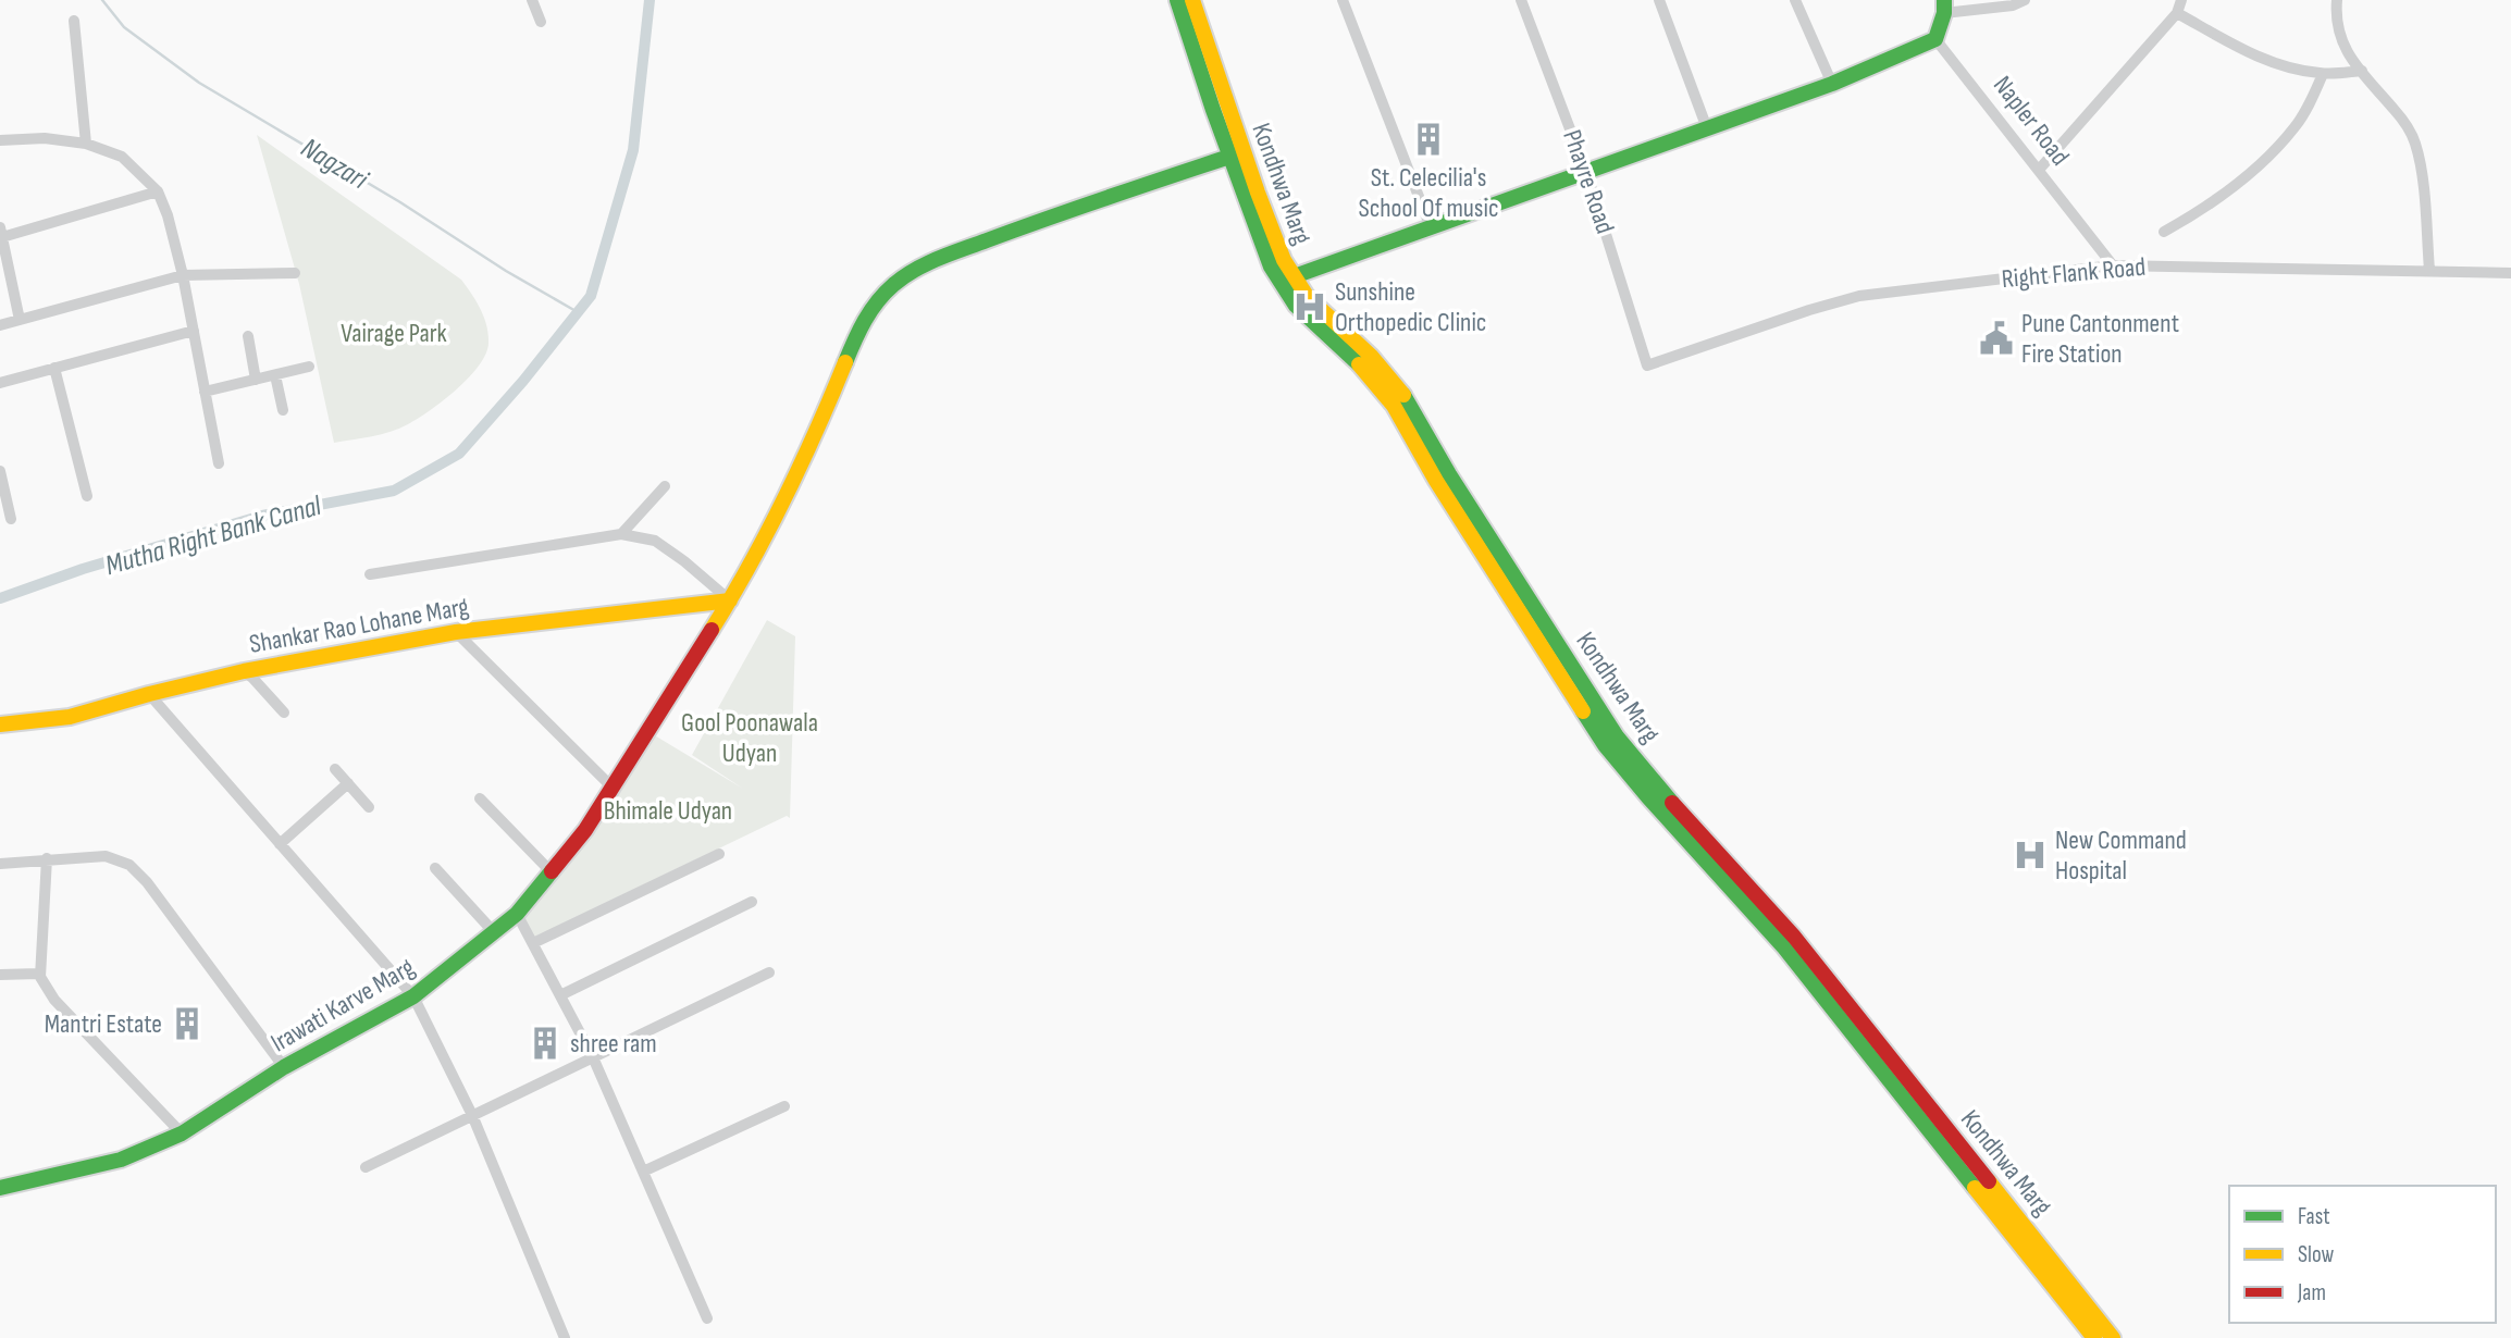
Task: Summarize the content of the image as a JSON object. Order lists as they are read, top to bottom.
{
  "streets": {
    "main road": ["Kondhwa Marg", "Shankar Rao Lohane Marg", "Irawati Karve Marg"],
    "street": ["Napler Road", "Phayre Road", "Right Flank Road"]
  },
  "crossings": [
    ["Napler Road", "Right Flank Road"],
    ["Phayre Road", "Right Flank Road"],
    ["Kondhwa Marg", "Irawati Karve Marg"],
    ["Shankar Rao Lohane Marg", "Irawati Karve Marg"]
  ],
  "water": ["Nagzari", "Mutha Right Bank Canal"],
  "parks": ["Vairage Park", "Gool Poonawala Udyan", "Bhimale Udyan"],
  "places": {
    "building": ["St. Celecilia's School Of music", "Mantri Estate", "shree ram"],
    "hospital": ["Sunshine Orthopedic Clinic", "New Command Hospital"],
    "public building": ["Pune Cantonment Fire Station"]
  },
  "legend": ["Fast", "Slow", "Jam"]
}
